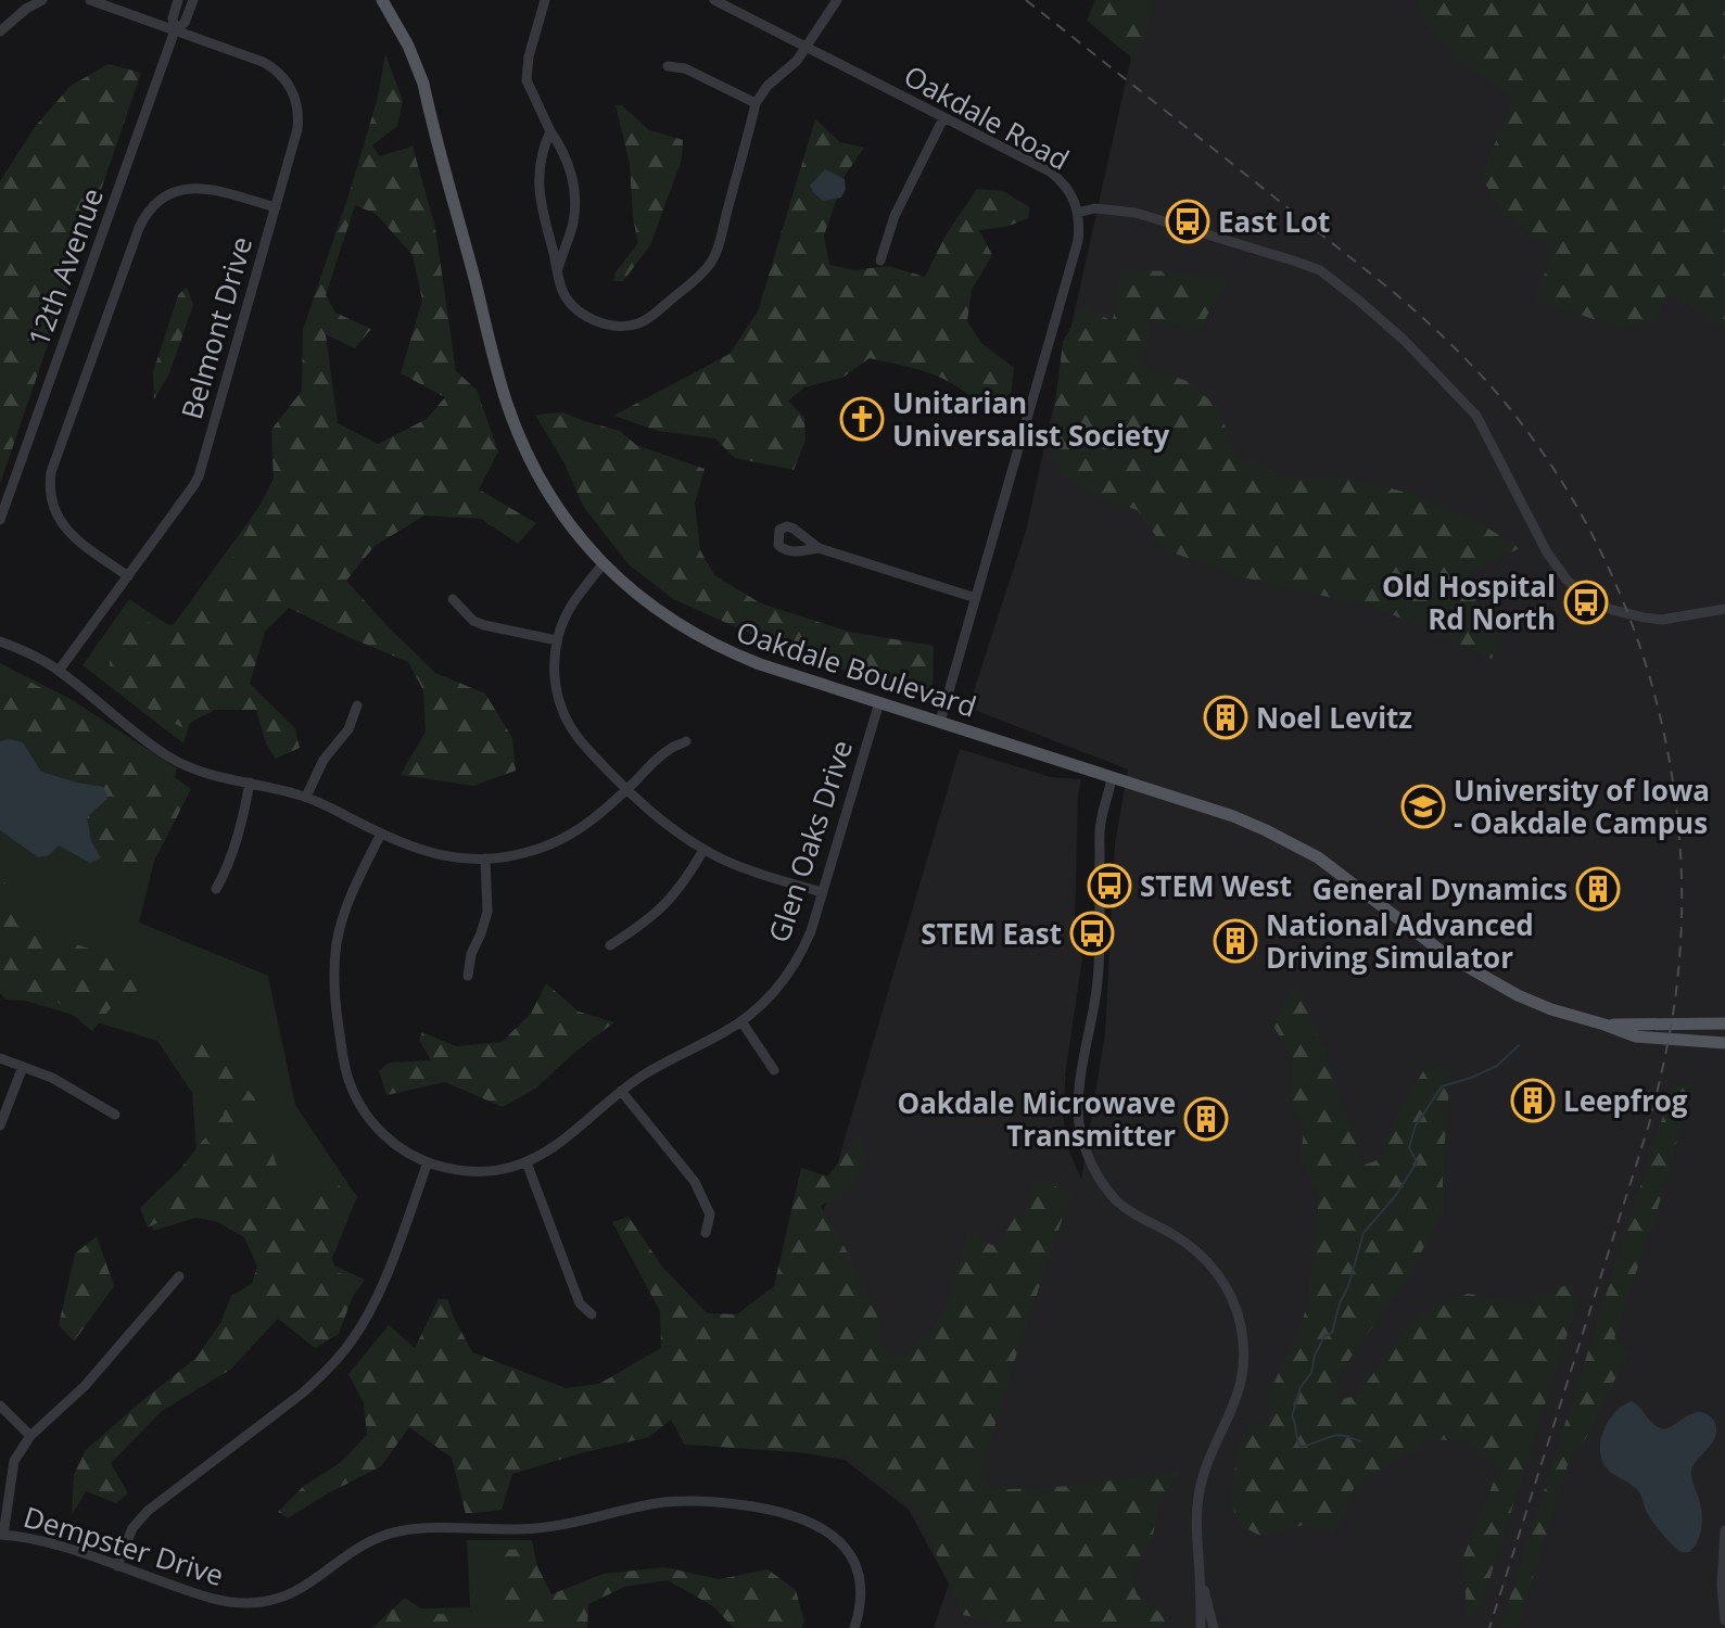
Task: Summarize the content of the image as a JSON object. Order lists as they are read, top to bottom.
{
  "streets": {
    "main road": ["Oakdale Boulevard"],
    "street": [
      "Oakdale Road",
      "12th Avenue",
      "Belmont Drive",
      "Glen Oaks Drive",
      "Dempster Drive"
    ]
  },
  "crossings": [
    ["Oakdale Road", "Oakdale Boulevard"],
    ["12th Avenue", "Belmont Drive"],
    ["Oakdale Boulevard", "Glen Oaks Drive"]
  ],
  "places": {
    "bus stop": [
      "East Lot",
      "Old Hospital Rd North",
      "STEM West",
      "STEM East"
    ],
    "church": ["Unitarian Universalist Society"],
    "building": [
      "Noel Levitz",
      "General Dynamics",
      "National Advanced Driving Simulator",
      "Leepfrog",
      "Oakdale Microwave Transmitter"
    ],
    "school or university": ["University of Iowa - Oakdale Campus"]
  }
}
